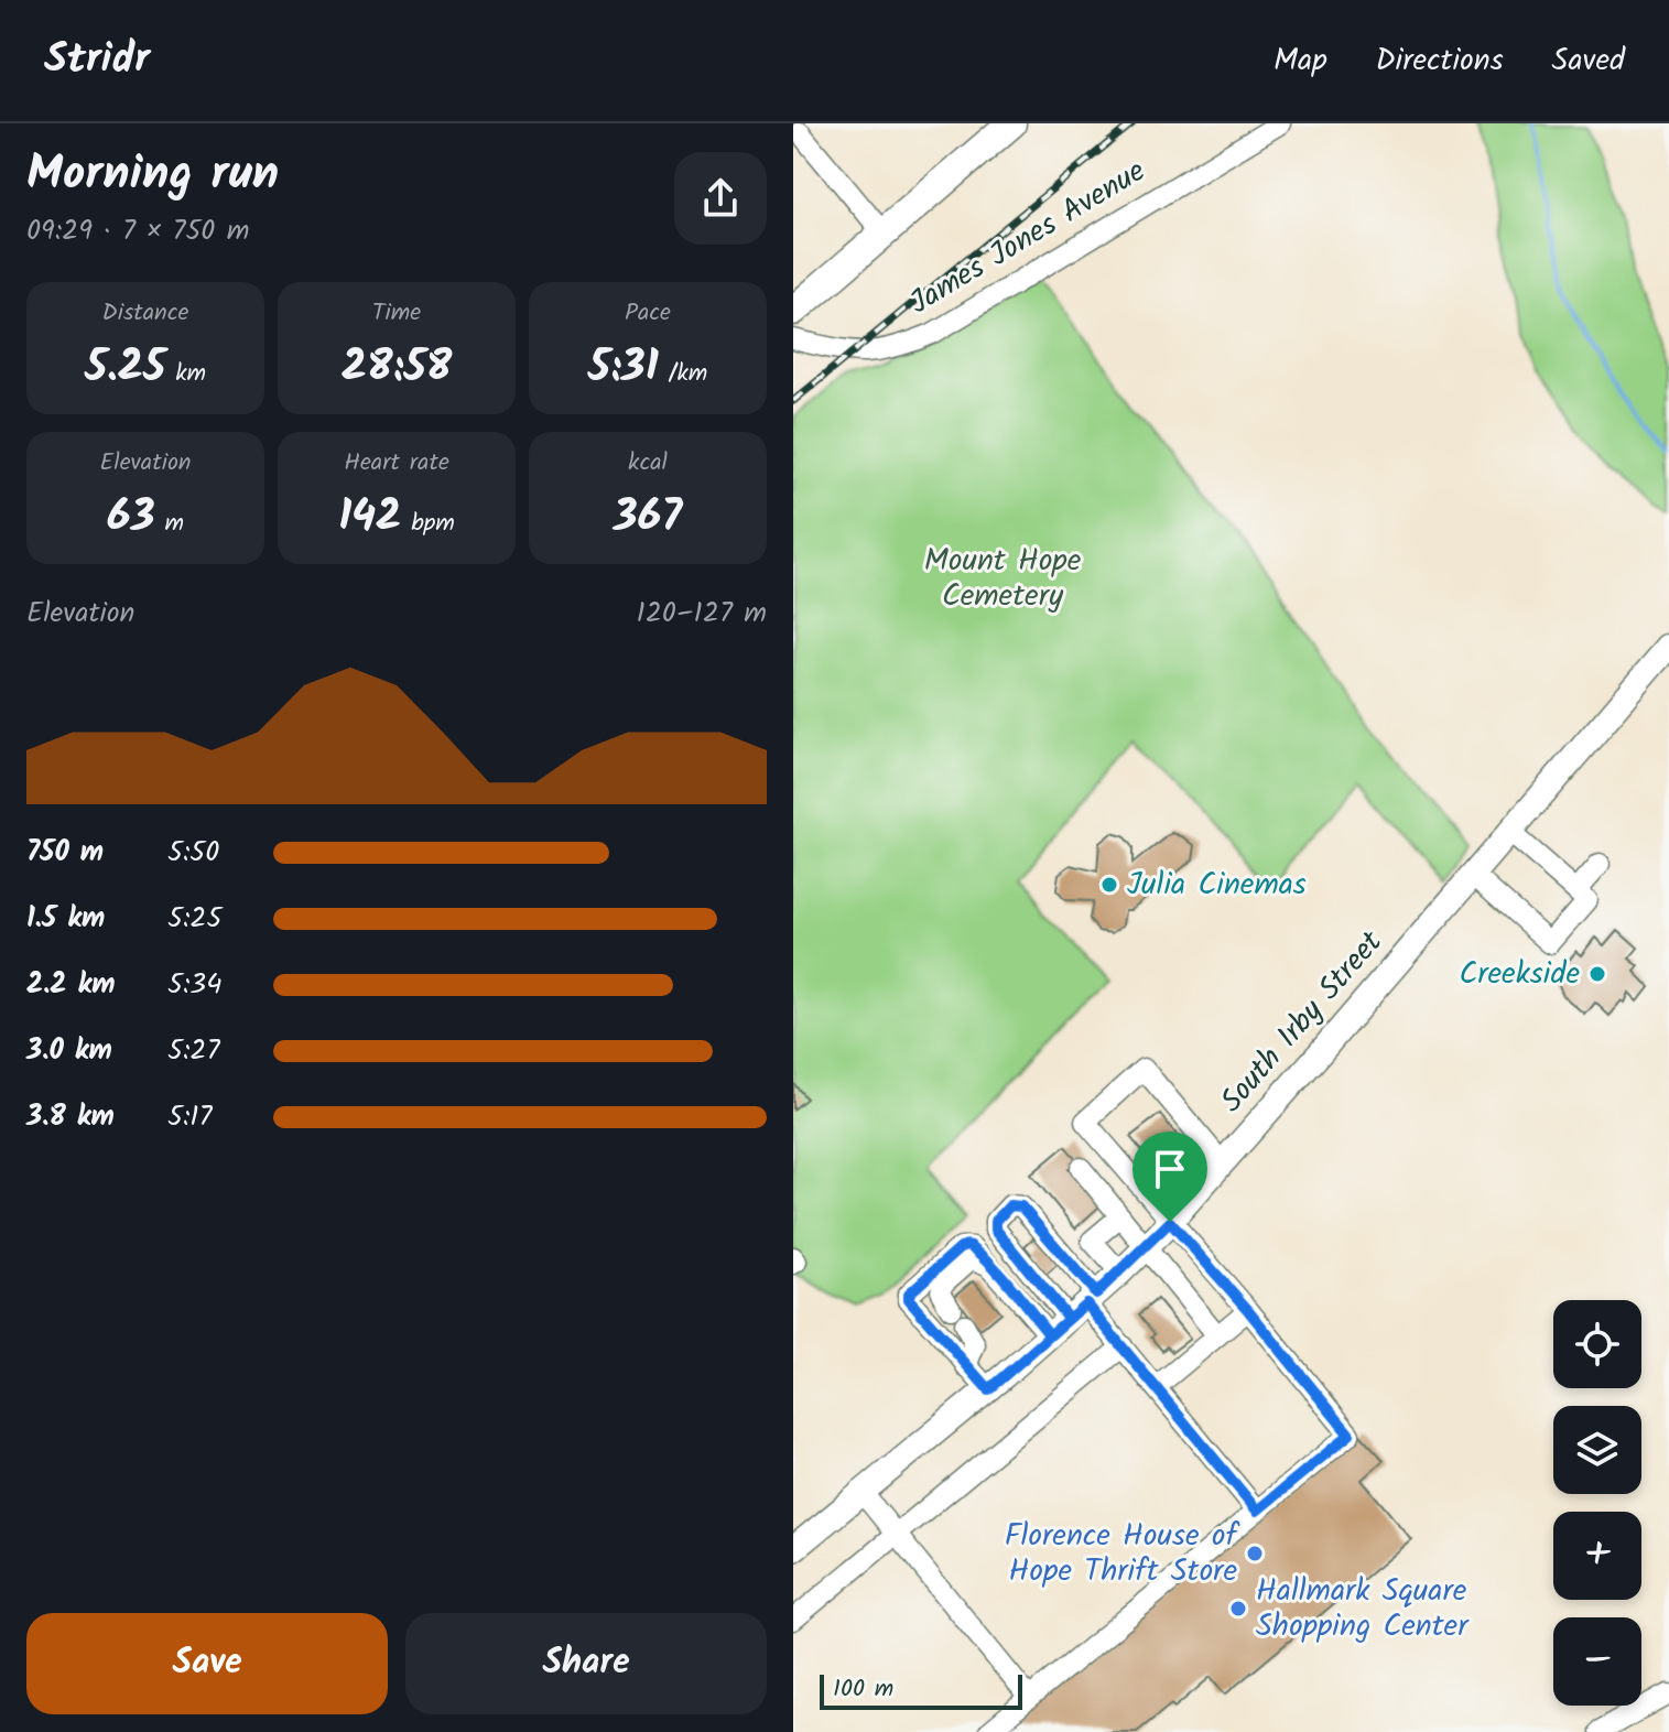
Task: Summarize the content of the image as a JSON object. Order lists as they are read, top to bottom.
{
  "streets": {
    "main road": ["South Irby Street"],
    "street": ["James Jones Avenue"]
  },
  "parks": ["Mount Hope Cemetery"],
  "places": [
    "Julia Cinemas",
    "Creekside",
    "Florence House of Hope Thrift Store",
    "Hallmark Square Shopping Center"
  ],
  "scale_bar": "100 m",
  "page": {
    "header": "Stridr",
    "nav": ["Map", "Directions", "Saved"],
    "heading": ["Morning run", "09:29 · 7 × 750 m"],
    "stats": [
      ["Distance", "5.25 km"],
      ["Time", "28:58"],
      ["Pace", "5:31 /km"],
      ["Elevation", "63 m"],
      ["Heart rate", "142 bpm"],
      ["kcal", "367"]
    ],
    "chart": ["Elevation", "120–127 m"],
    "list": [
      {
        "name": "750 m",
        "note": "5:50"
      },
      {
        "name": "1.5 km",
        "note": "5:25"
      },
      {
        "name": "2.2 km",
        "note": "5:34"
      },
      {
        "name": "3.0 km",
        "note": "5:27"
      },
      {
        "name": "3.8 km",
        "note": "5:17"
      }
    ],
    "map_buttons": ["+", "−"],
    "buttons": ["Save", "Share"],
    "scale": "100 m"
  }
}
